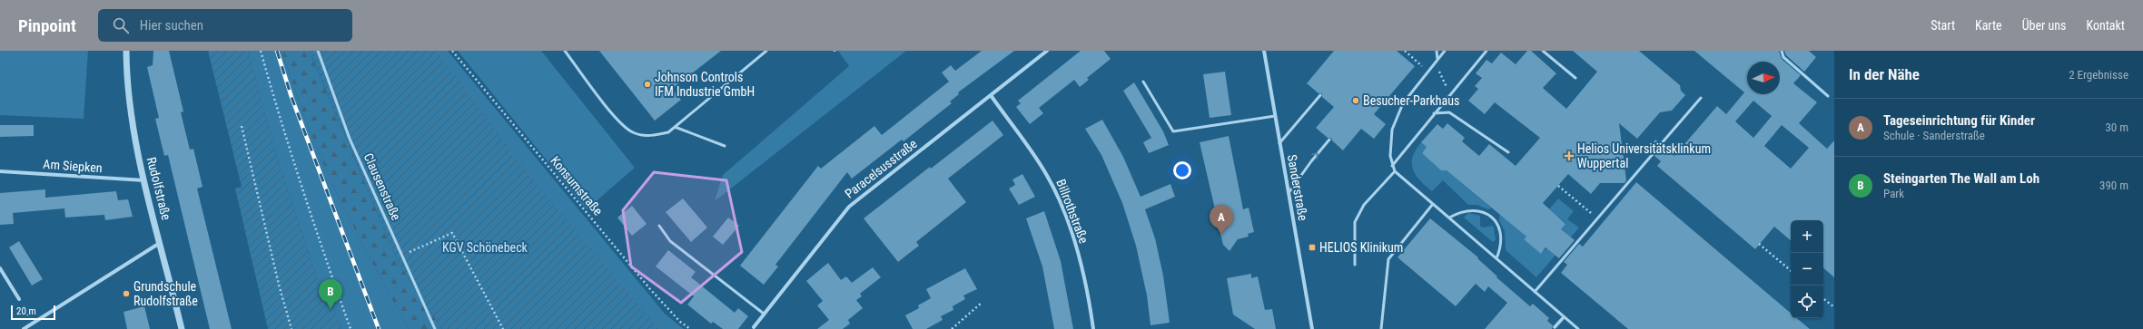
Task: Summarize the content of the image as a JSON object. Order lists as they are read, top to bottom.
{
  "streets": {
    "street": [
      "Am Siepken",
      "Paracelsusstraße",
      "Sanderstraße",
      "Rudolfstraße",
      "Billrothstraße"
    ],
    "lane": ["Clausenstraße"],
    "path": ["Konsumstraße"]
  },
  "crossings": [
    ["Am Siepken", "Rudolfstraße"],
    ["Paracelsusstraße", "Billrothstraße"]
  ],
  "parks": ["KGV Schönebeck"],
  "places": {
    "other": ["Johnson Controls IFM Industrie GmbH", "Besucher-Parkhaus", "Grundschule Rudolfstraße"],
    "health": ["Helios Universitätsklinkum Wuppertal"],
    "transit": ["HELIOS Klinikum"]
  },
  "scale_bar": "20 m",
  "north": "right",
  "page": {
    "header": "Pinpoint",
    "search": "Hier suchen",
    "nav": [
      "Start",
      "Karte",
      "Über uns",
      "Kontakt"
    ],
    "heading": ["In der Nähe", "2 Ergebnisse"],
    "list": [
      {
        "mark": "A",
        "name": "Tageseinrichtung für Kinder",
        "note": "Schule · Sanderstraße",
        "value": "30 m"
      },
      {
        "mark": "B",
        "name": "Steingarten The Wall am Loh",
        "note": "Park",
        "value": "390 m"
      }
    ],
    "pins": ["A", "B"],
    "map_buttons": ["+", "−"],
    "scale": "20 m"
  }
}
